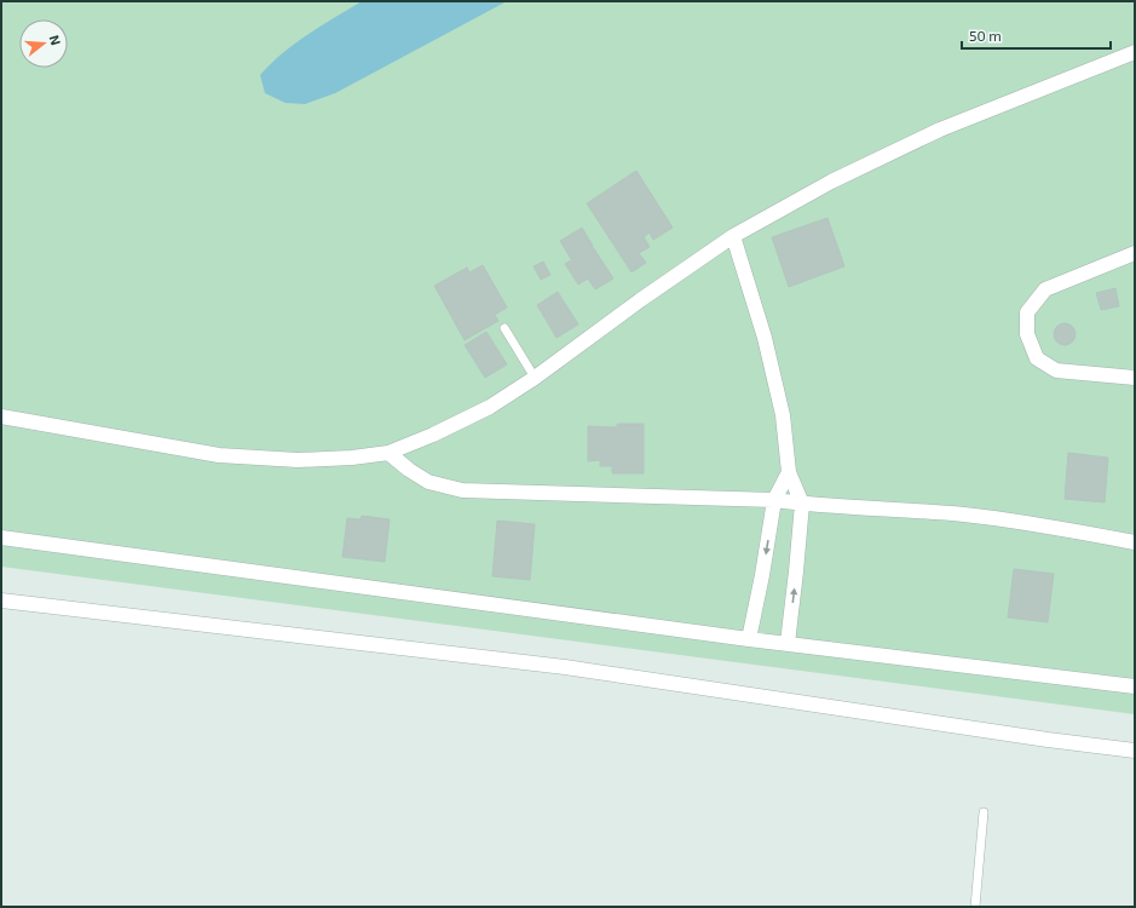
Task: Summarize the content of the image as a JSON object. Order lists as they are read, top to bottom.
{
  "scale_bar": "50 m",
  "north": "right"
}
